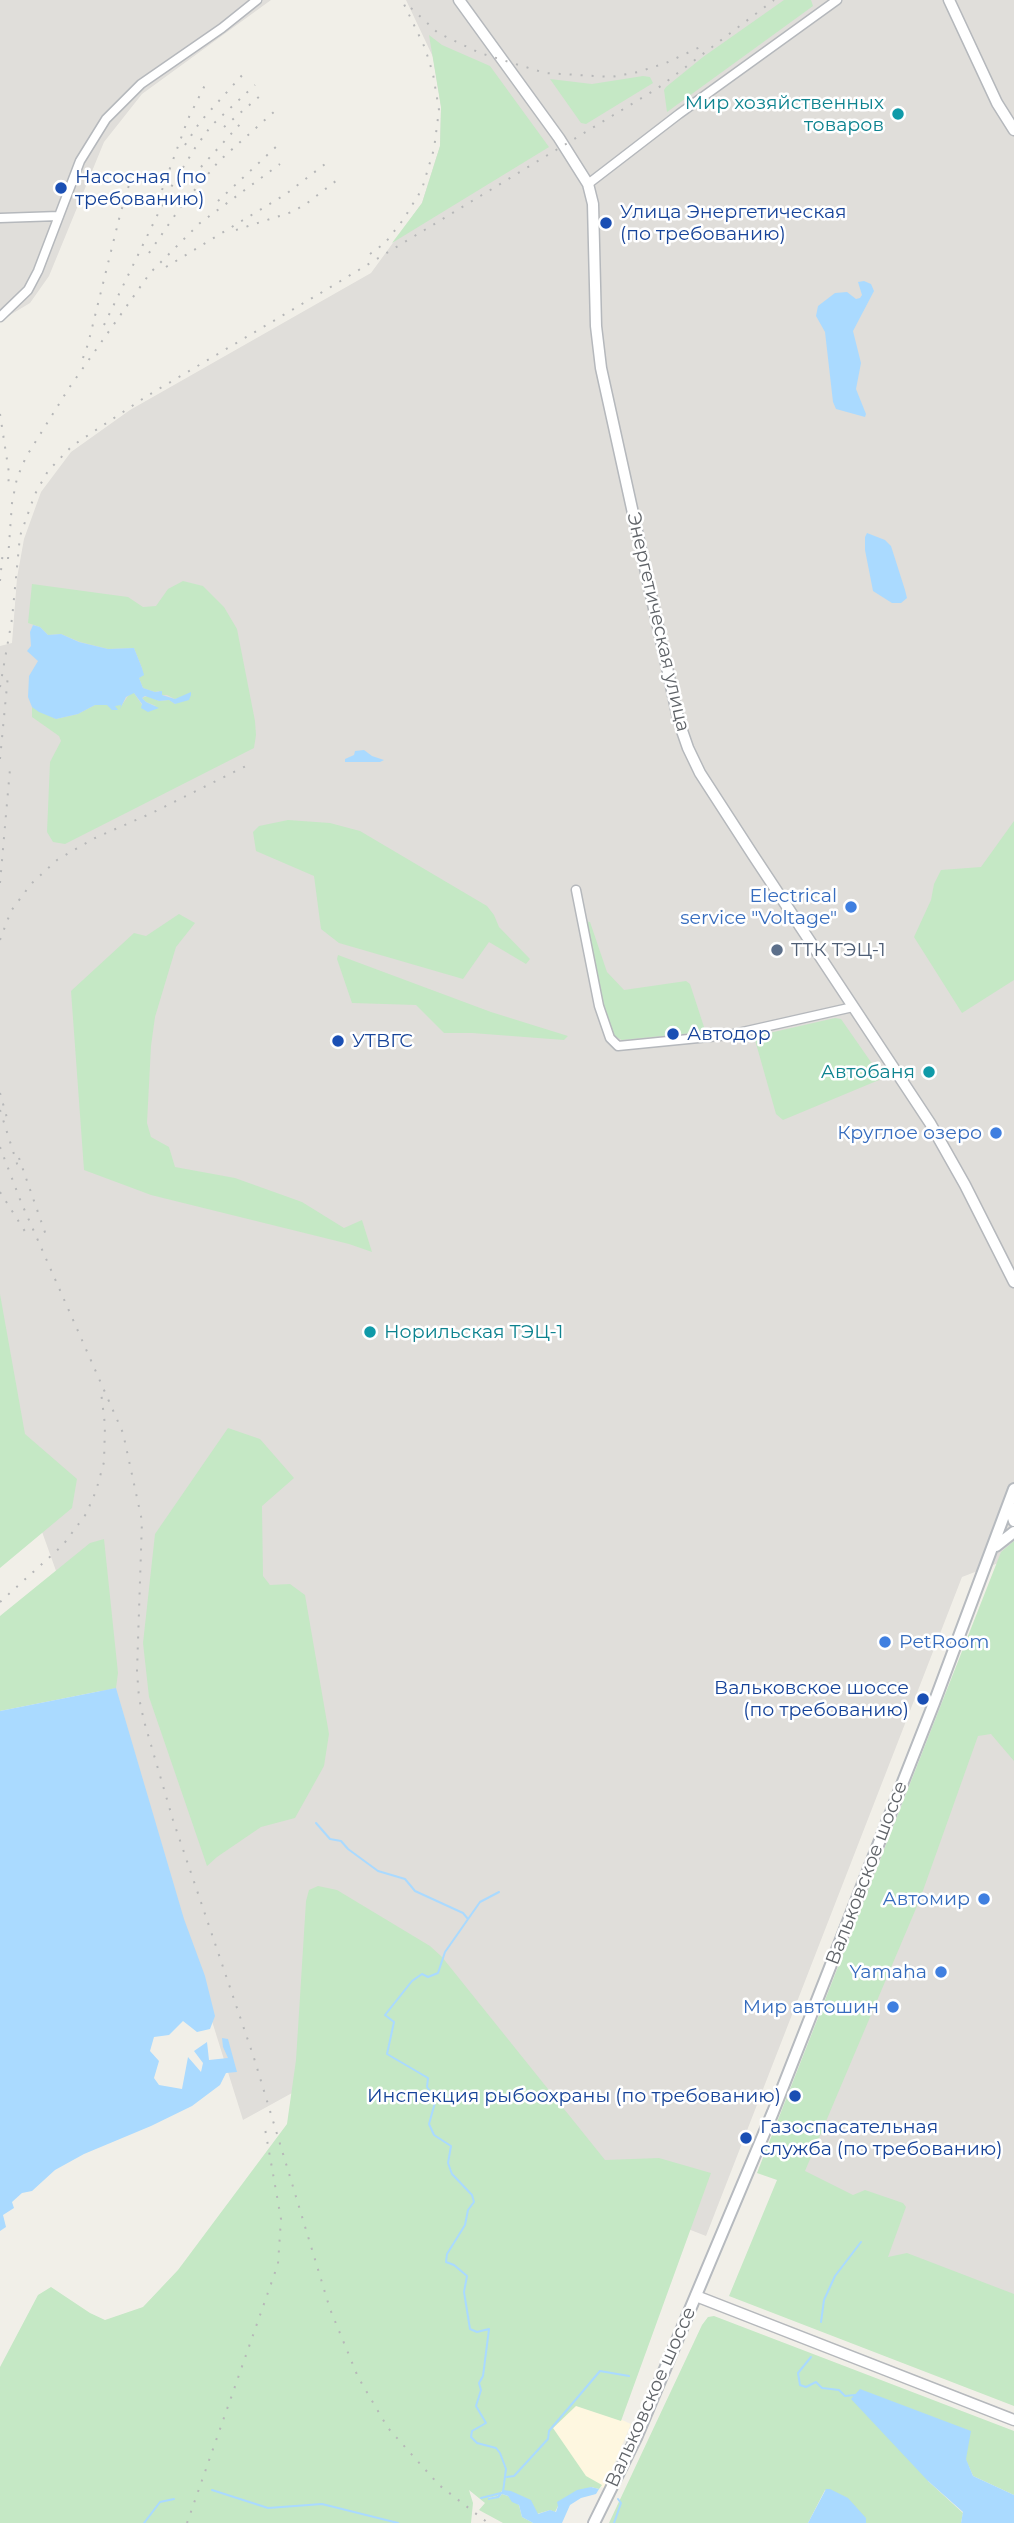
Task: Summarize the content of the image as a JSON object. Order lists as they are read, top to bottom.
{
  "streets": {
    "main road": ["Вальковское шоссе"],
    "street": ["Энергетическая улица"]
  },
  "places": [
    "Мир хозяйственных товаров",
    "Насосная (по требованию)",
    "Улица Энергетическая (по требованию)",
    "Electrical service \"Voltage\"",
    "ТТК ТЭЦ-1",
    "Автодор",
    "УТВГС",
    "Автобаня",
    "Круглое озеро",
    "Норильская ТЭЦ-1",
    "PetRoom",
    "Вальковское шоссе (по требованию)",
    "Автомир",
    "Yamaha",
    "Мир автошин",
    "Инспекция рыбоохраны (по требованию)",
    "Газоспасательная служба (по требованию)"
  ]
}
